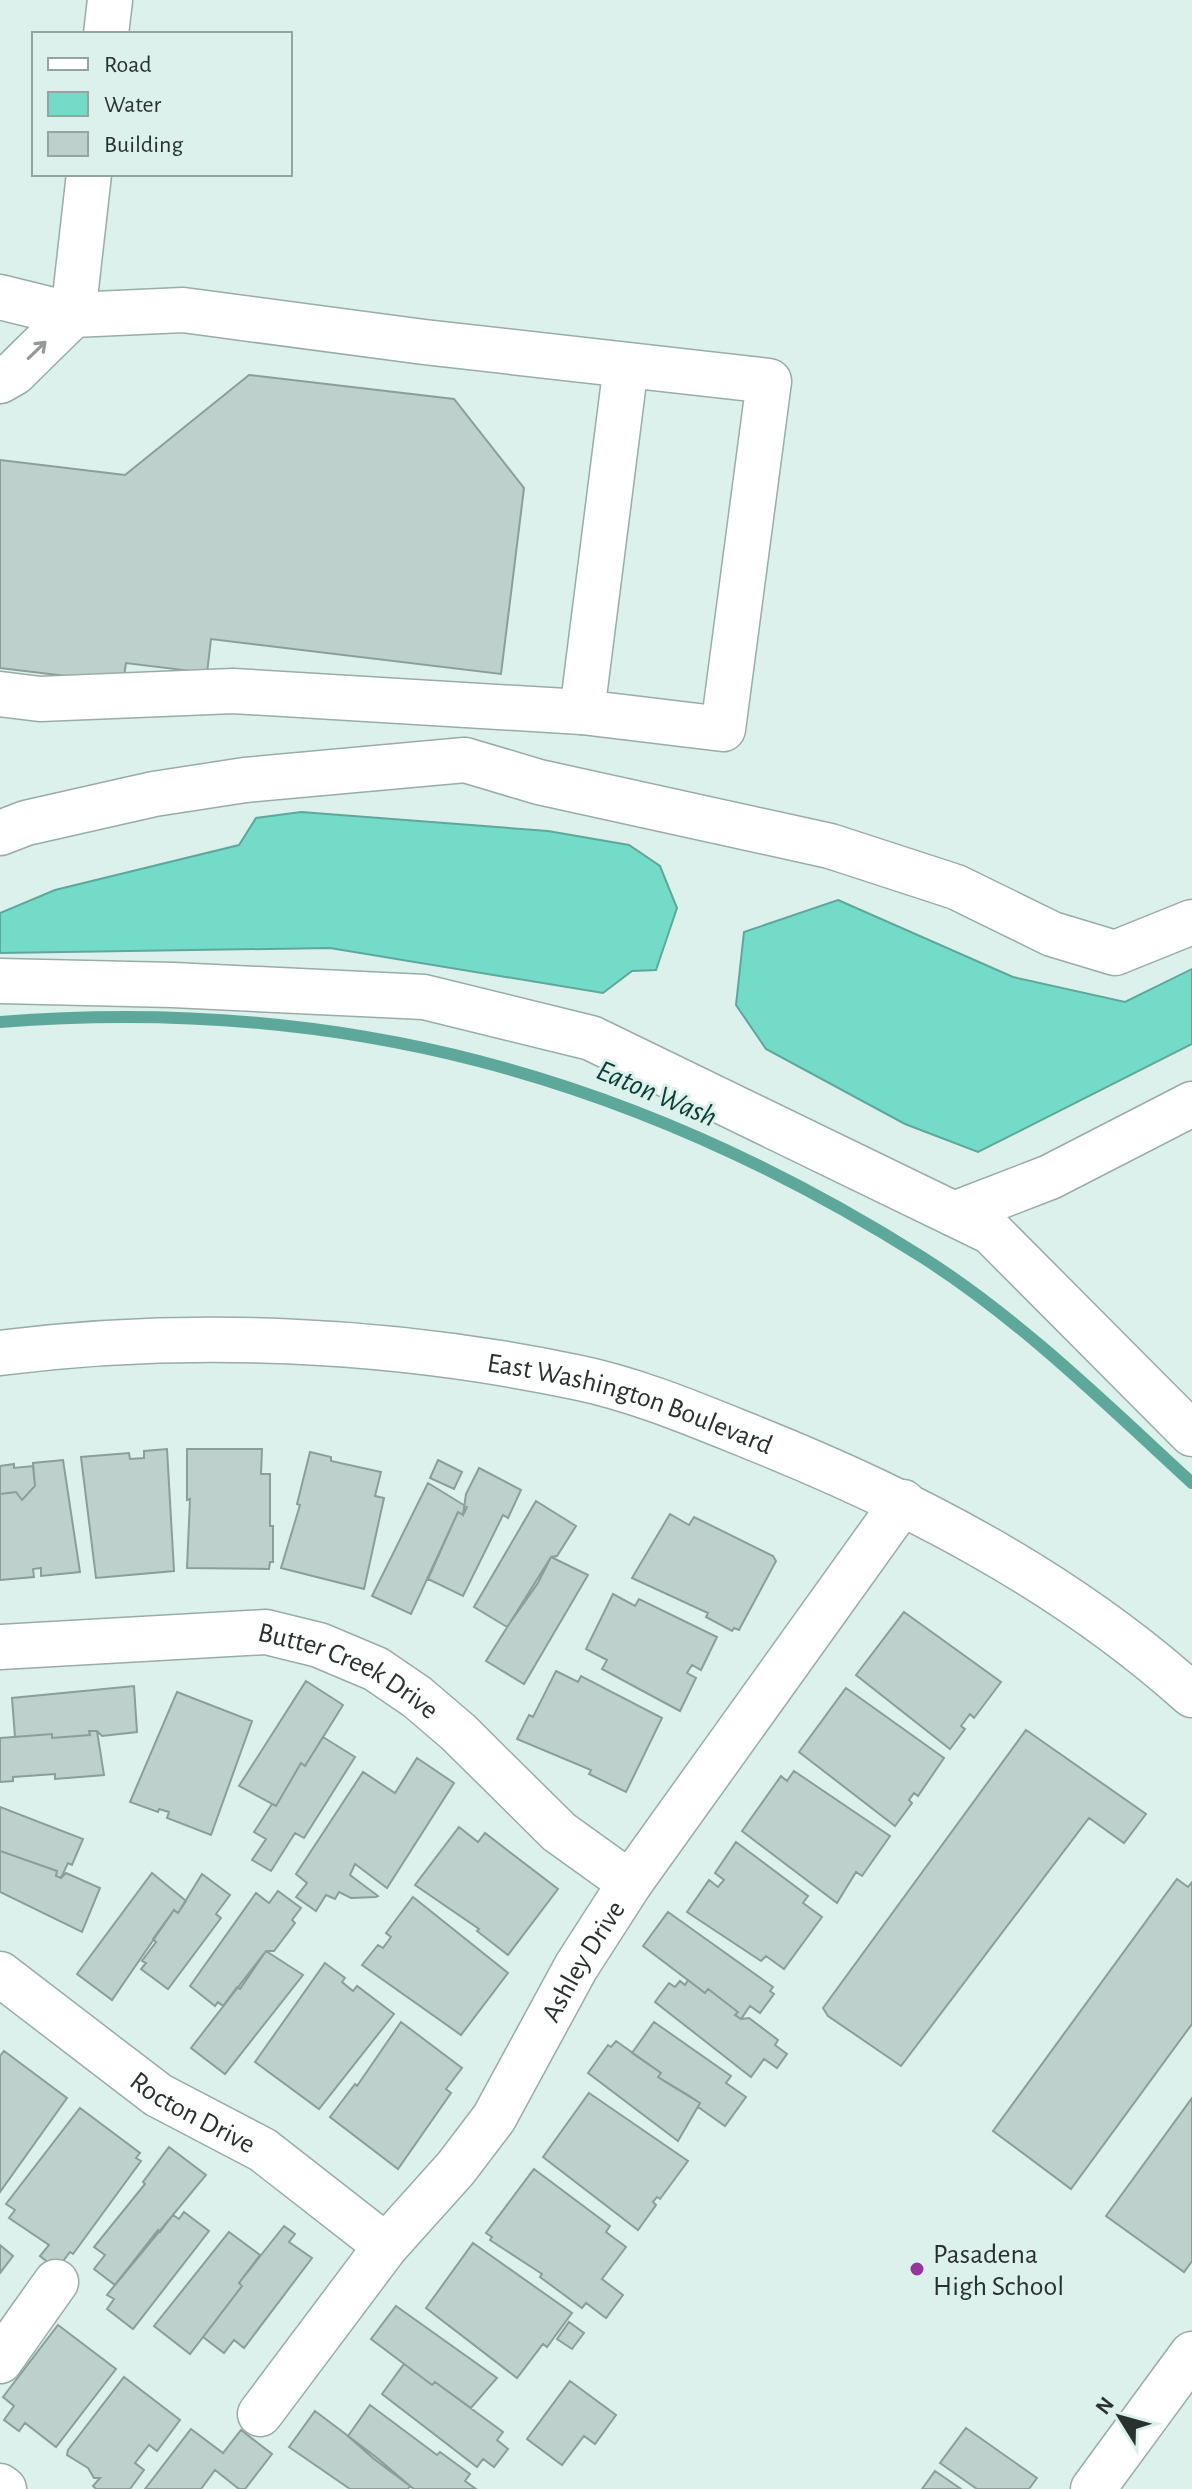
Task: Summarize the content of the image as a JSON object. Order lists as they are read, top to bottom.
{
  "streets": {
    "street": [
      "East Washington Boulevard",
      "Butter Creek Drive",
      "Ashley Drive",
      "Rocton Drive"
    ]
  },
  "crossings": [
    ["East Washington Boulevard", "Ashley Drive"],
    ["Butter Creek Drive", "Ashley Drive"],
    ["Ashley Drive", "Rocton Drive"]
  ],
  "water": ["Eaton Wash"],
  "places": ["Pasadena High School"],
  "legend": ["Road", "Water", "Building"],
  "north": "top left"
}
